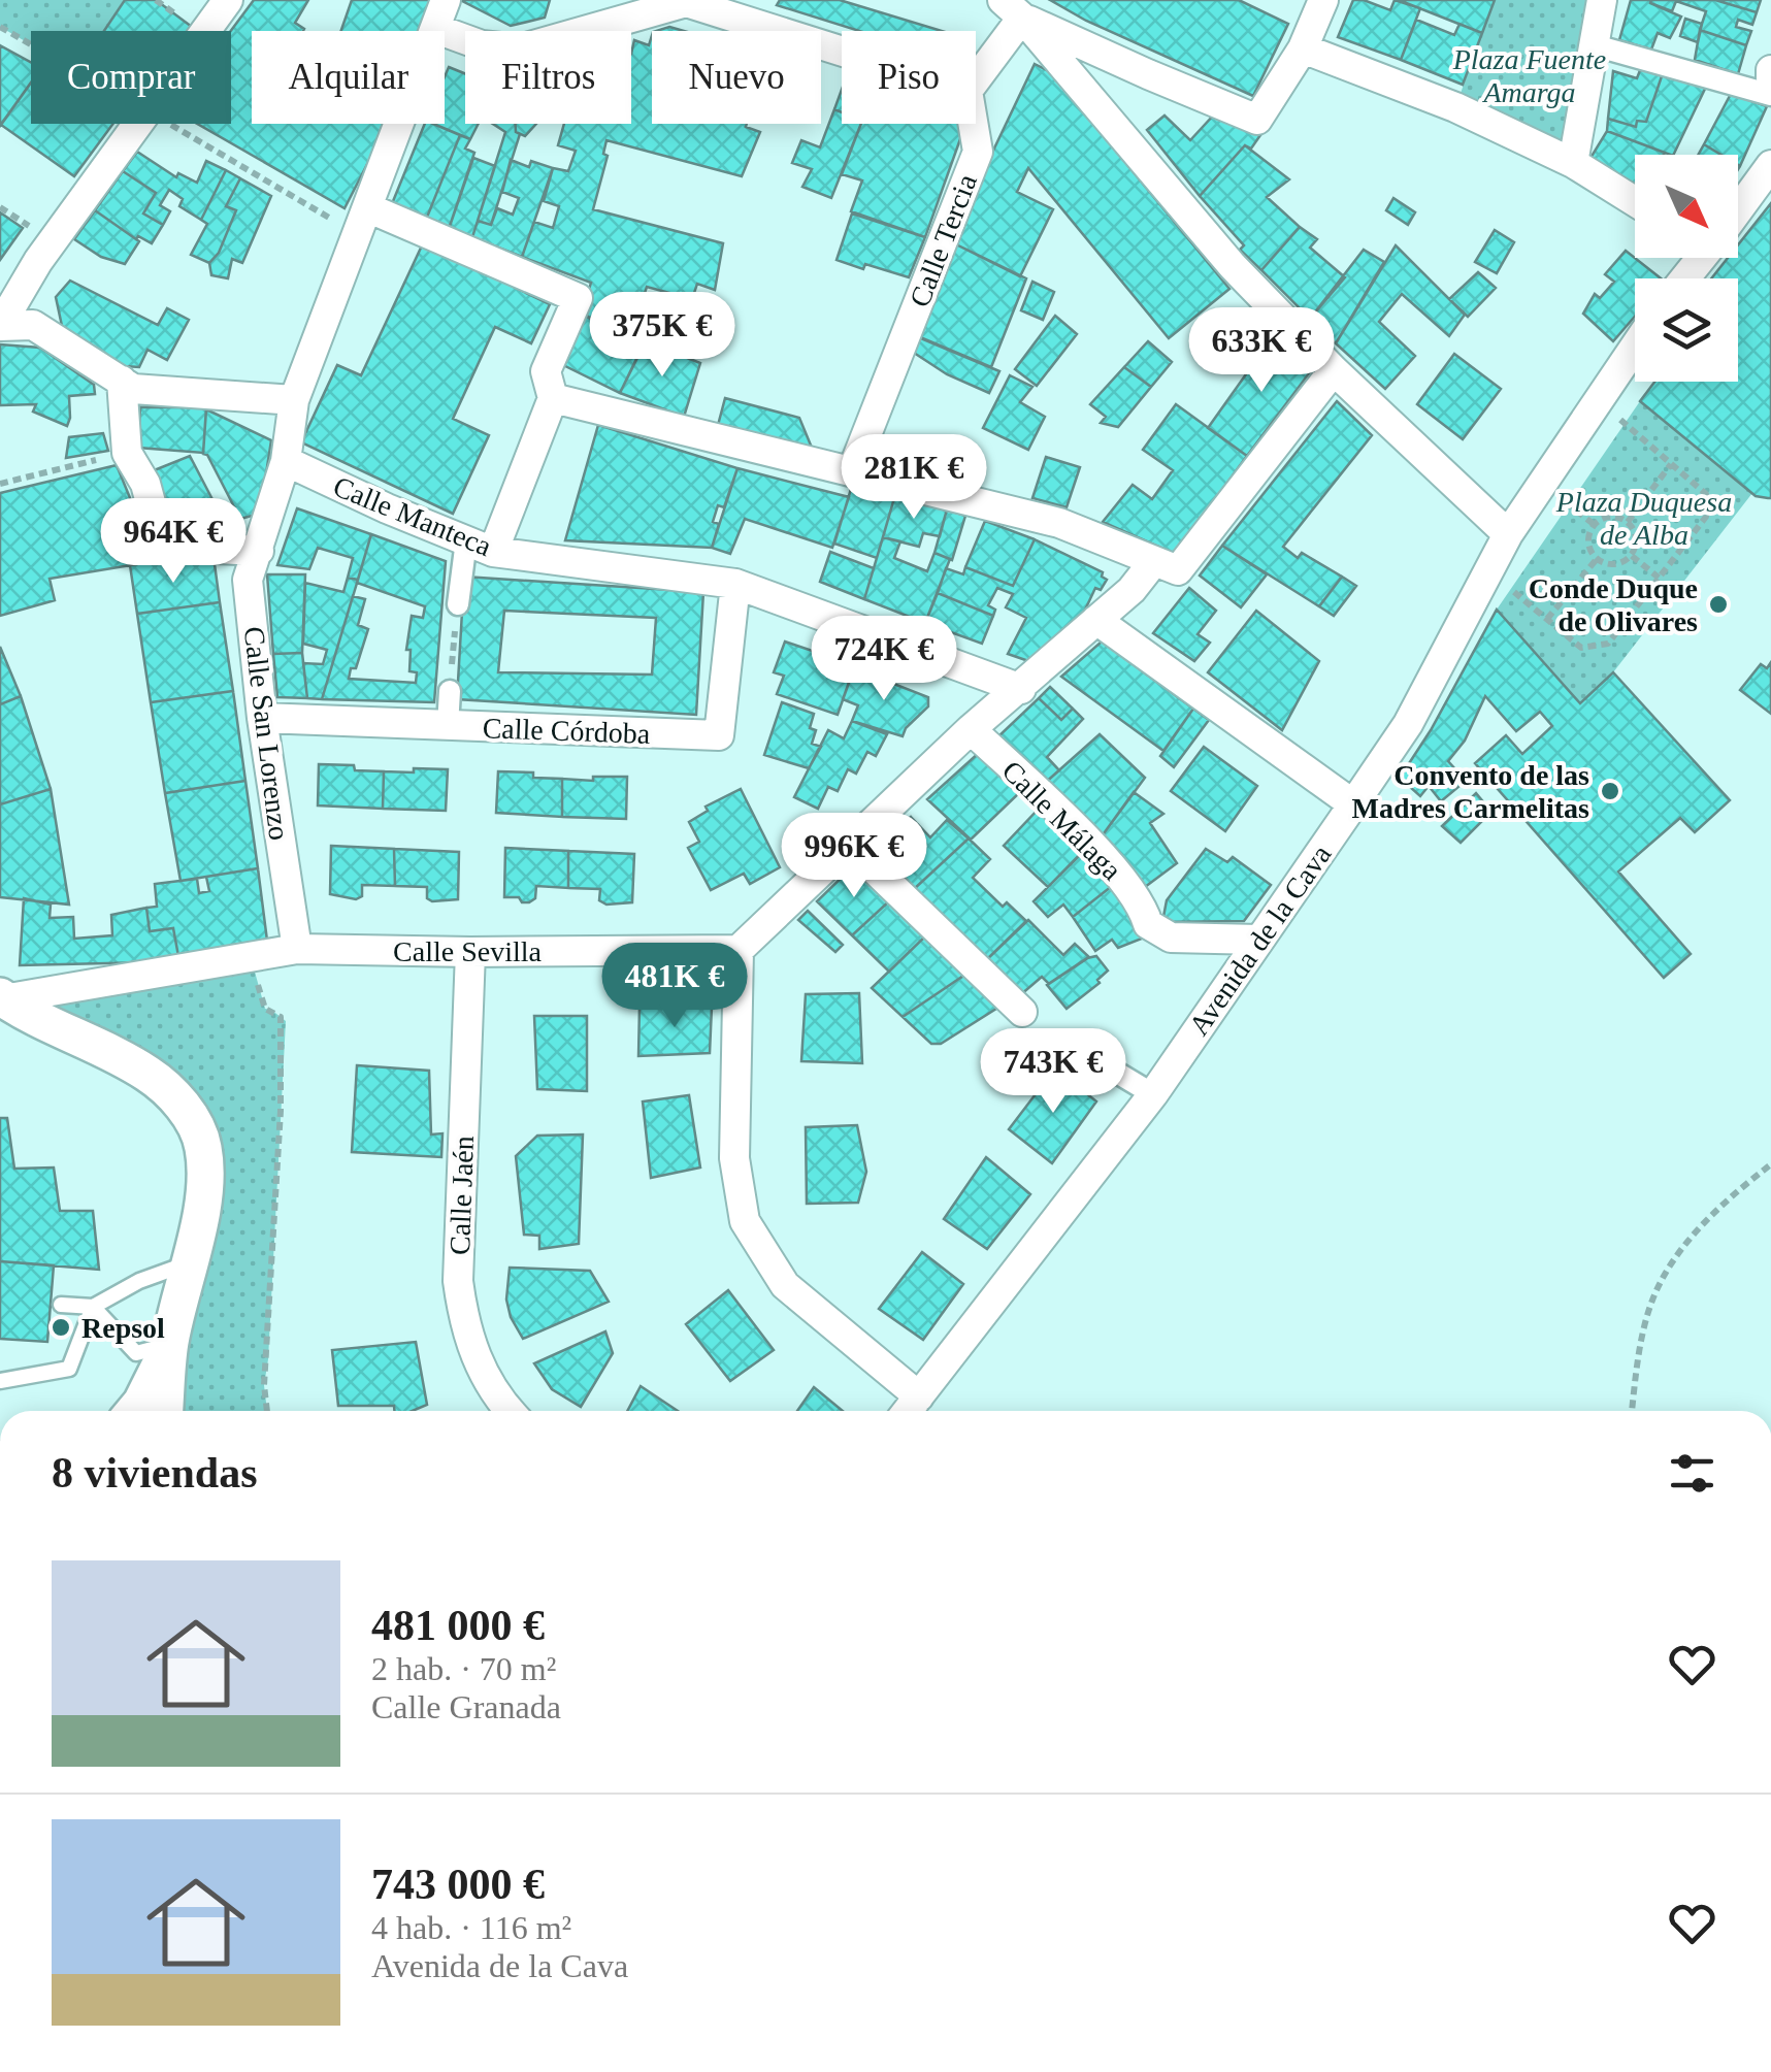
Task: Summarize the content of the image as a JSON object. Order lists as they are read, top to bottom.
{
  "streets": {
    "street": [
      "Calle Tercia",
      "Calle Manteca",
      "Calle Córdoba",
      "Calle San Lorenzo",
      "Calle Málaga",
      "Avenida de la Cava",
      "Calle Sevilla",
      "Calle Jaén"
    ]
  },
  "crossings": [
    ["Calle Manteca", "Calle Córdoba"],
    ["Calle Manteca", "Calle San Lorenzo"],
    ["Calle Córdoba", "Calle San Lorenzo"],
    ["Calle San Lorenzo", "Calle Sevilla"],
    ["Calle Málaga", "Avenida de la Cava"],
    ["Calle Sevilla", "Calle Jaén"]
  ],
  "parks": ["Plaza Fuente Amarga", "Plaza Duquesa de Alba"],
  "places": ["Conde Duque de Olivares", "Convento de las Madres Carmelitas", "Repsol"],
  "north": "bottom right",
  "page": {
    "chip": [
      "Comprar",
      "Alquilar",
      "Filtros",
      "Nuevo",
      "Piso"
    ],
    "price": [
      "375K €",
      "633K €",
      "281K €",
      "964K €",
      "724K €",
      "996K €",
      "481K €",
      "743K €"
    ],
    "heading": "8 viviendas",
    "list": [
      {
        "name": "481 000 €",
        "note": "2 hab. · 70 m² · Calle Granada"
      },
      {
        "name": "743 000 €",
        "note": "4 hab. · 116 m² · Avenida de la Cava"
      }
    ]
  }
}
